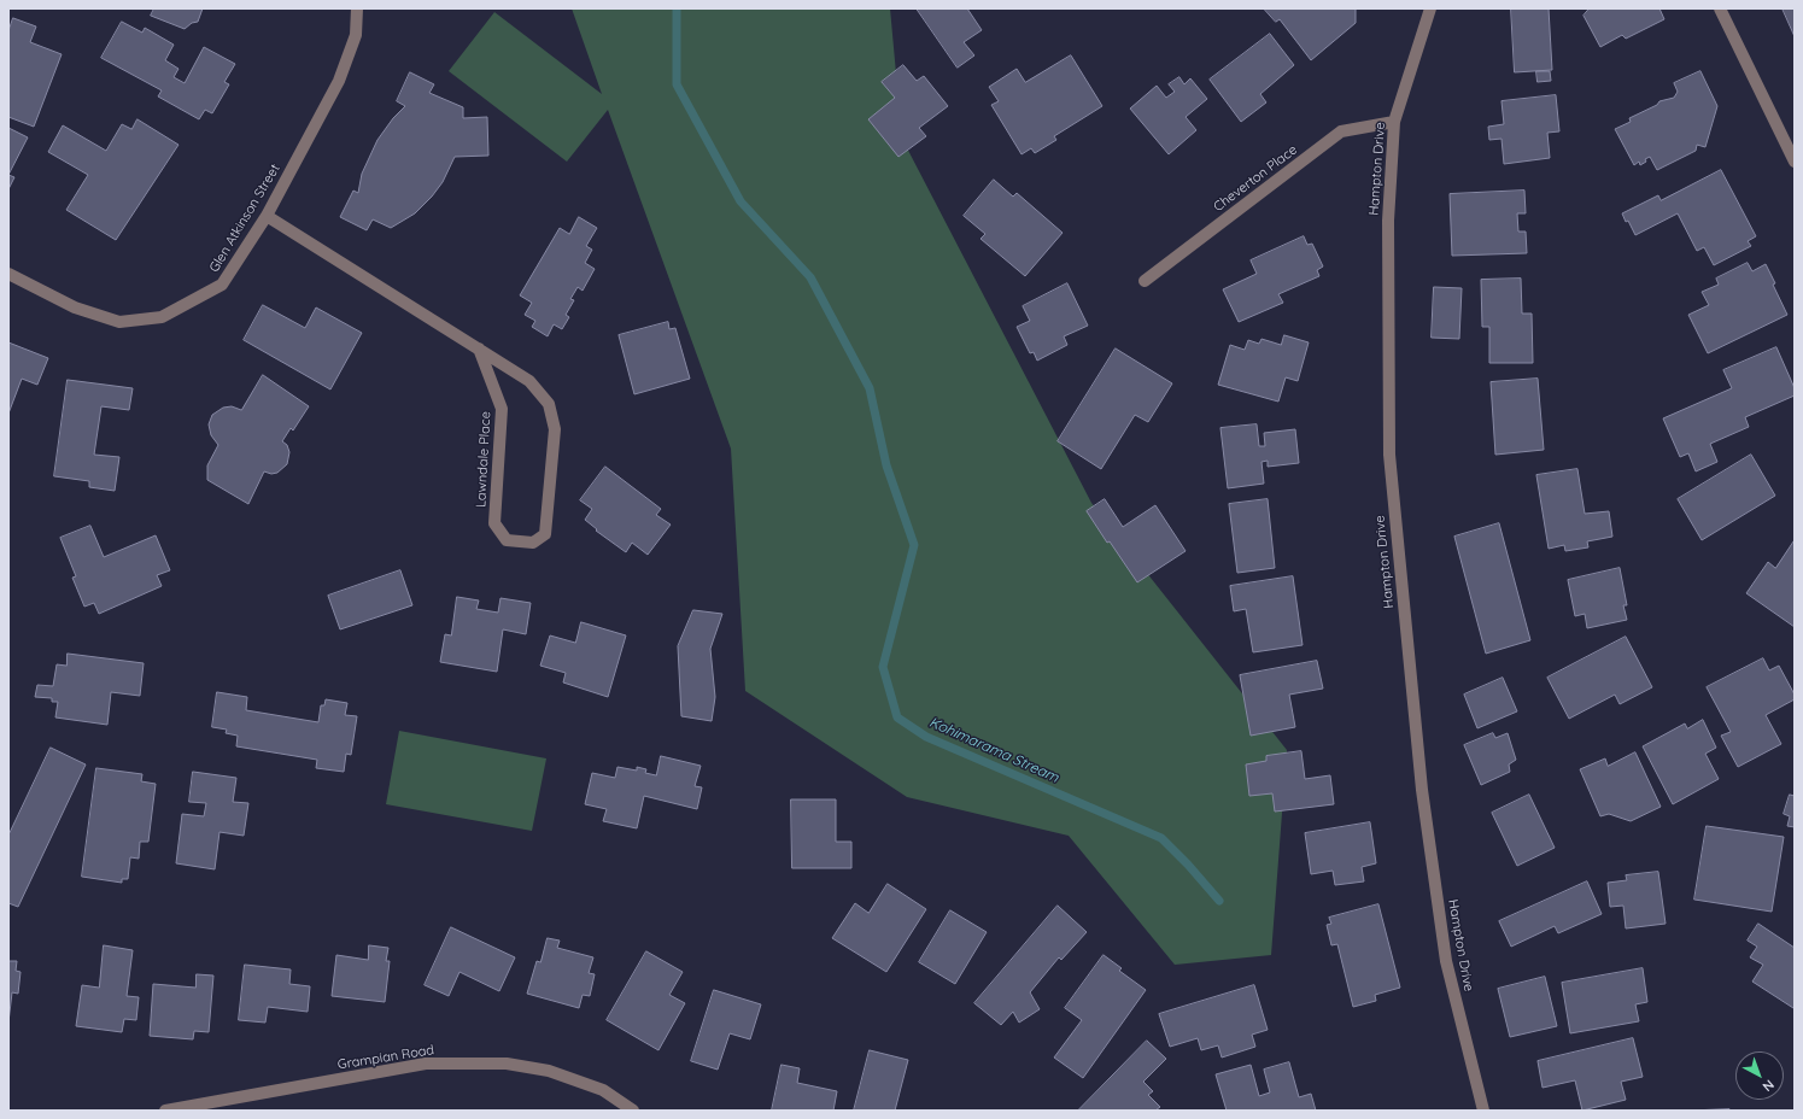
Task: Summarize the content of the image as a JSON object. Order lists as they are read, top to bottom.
{
  "streets": {
    "street": [
      "Hampton Drive",
      "Cheverton Place",
      "Glen Atkinson Street",
      "Lawndale Place",
      "Grampian Road"
    ]
  },
  "crossings": [
    ["Hampton Drive", "Cheverton Place"],
    ["Glen Atkinson Street", "Lawndale Place"]
  ],
  "water": ["Kohimarama Stream"],
  "north": "bottom right"
}
